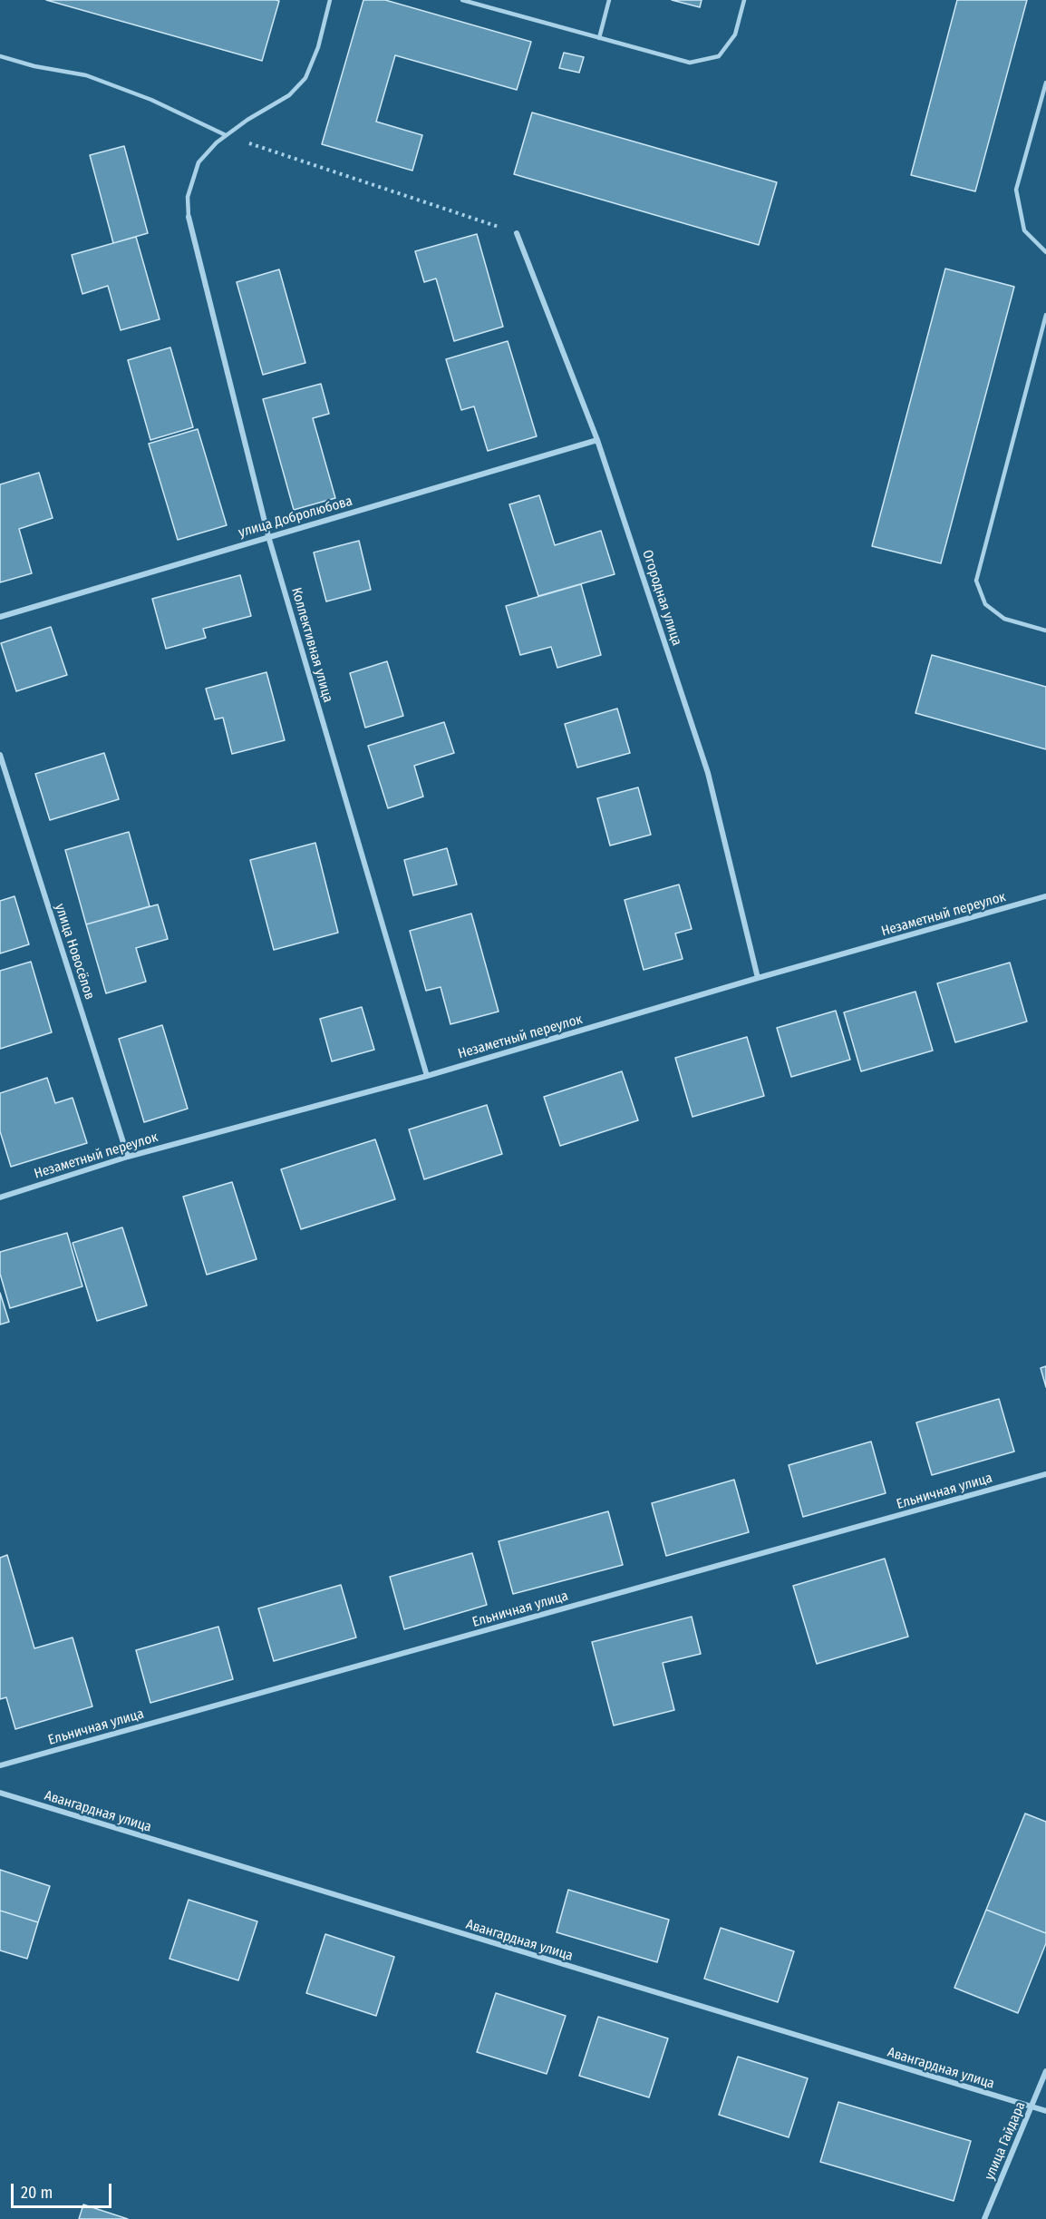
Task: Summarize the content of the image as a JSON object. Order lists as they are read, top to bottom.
{
  "streets": {
    "street": [
      "улица Добролюбова",
      "Огородная улица",
      "Коллективная улица",
      "Незаметный переулок",
      "улица Новосёлов",
      "Ельничная улица",
      "Авангардная улица",
      "улица Гайдара"
    ]
  },
  "crossings": [
    ["улица Добролюбова", "Огородная улица"],
    ["улица Добролюбова", "Коллективная улица"],
    ["Огородная улица", "Незаметный переулок"],
    ["Коллективная улица", "Незаметный переулок"],
    ["Незаметный переулок", "улица Новосёлов"],
    ["Авангардная улица", "улица Гайдара"]
  ],
  "scale_bar": "20 m"
}
